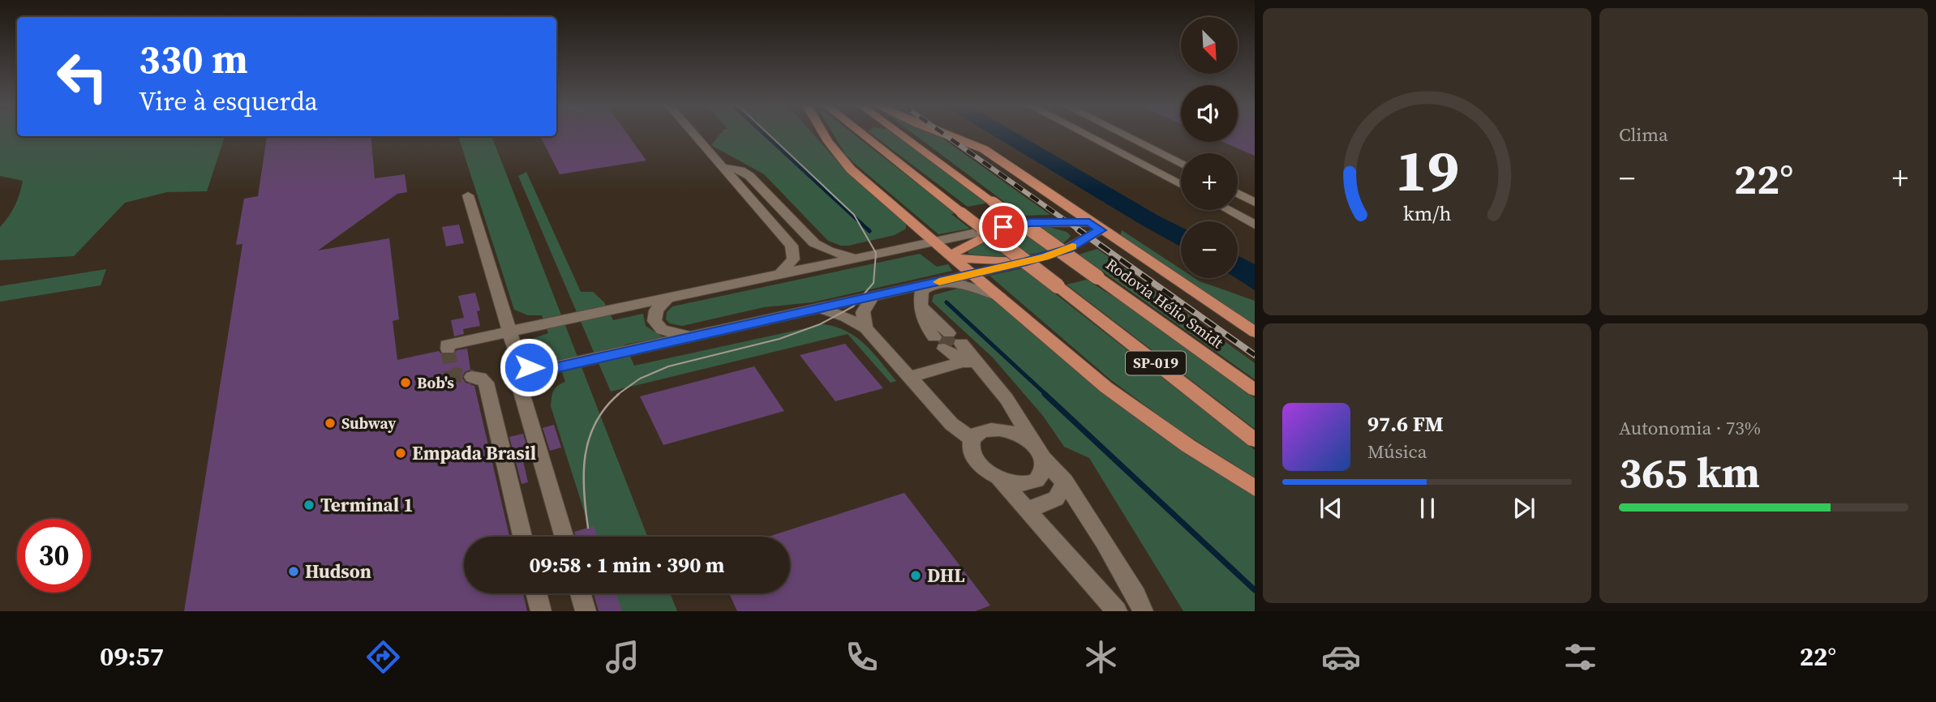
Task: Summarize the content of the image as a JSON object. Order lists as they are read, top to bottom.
{
  "streets": {
    "main road": ["Rodovia Hélio Smidt", "SP-019"]
  },
  "places": [
    "Bob's",
    "Subway",
    "Empada Brasil",
    "Terminal 1",
    "Hudson",
    "DHL"
  ],
  "north": "bottom right",
  "page": {
    "tile": [
      "Clima",
      ["Autonomia · 73%", "365 km"]
    ],
    "map_buttons": ["+", "−"],
    "turn": ["330 m", "Vire à esquerda"],
    "heat": ["−", "22°", "+"],
    "song": ["97.6 FM", "Música"],
    "limit": "30",
    "trip": "09:58 · 1 min · 390 m",
    "tabs": ["09:57", "22°"],
    "gauge": ["19", "km/h"]
  }
}
